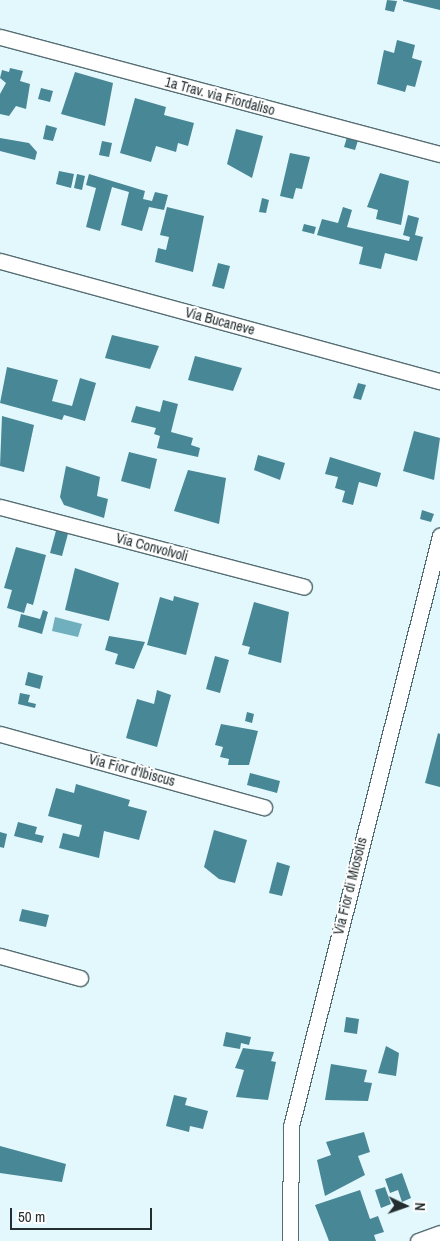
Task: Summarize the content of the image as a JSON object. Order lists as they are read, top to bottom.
{
  "streets": {
    "street": [
      "1a Trav. via Fiordaliso",
      "Via Bucaneve",
      "Via Convolvoli",
      "Via Fior d'Ibiscus",
      "Via Fior di Miosotis"
    ]
  },
  "scale_bar": "50 m",
  "north": "right"
}
